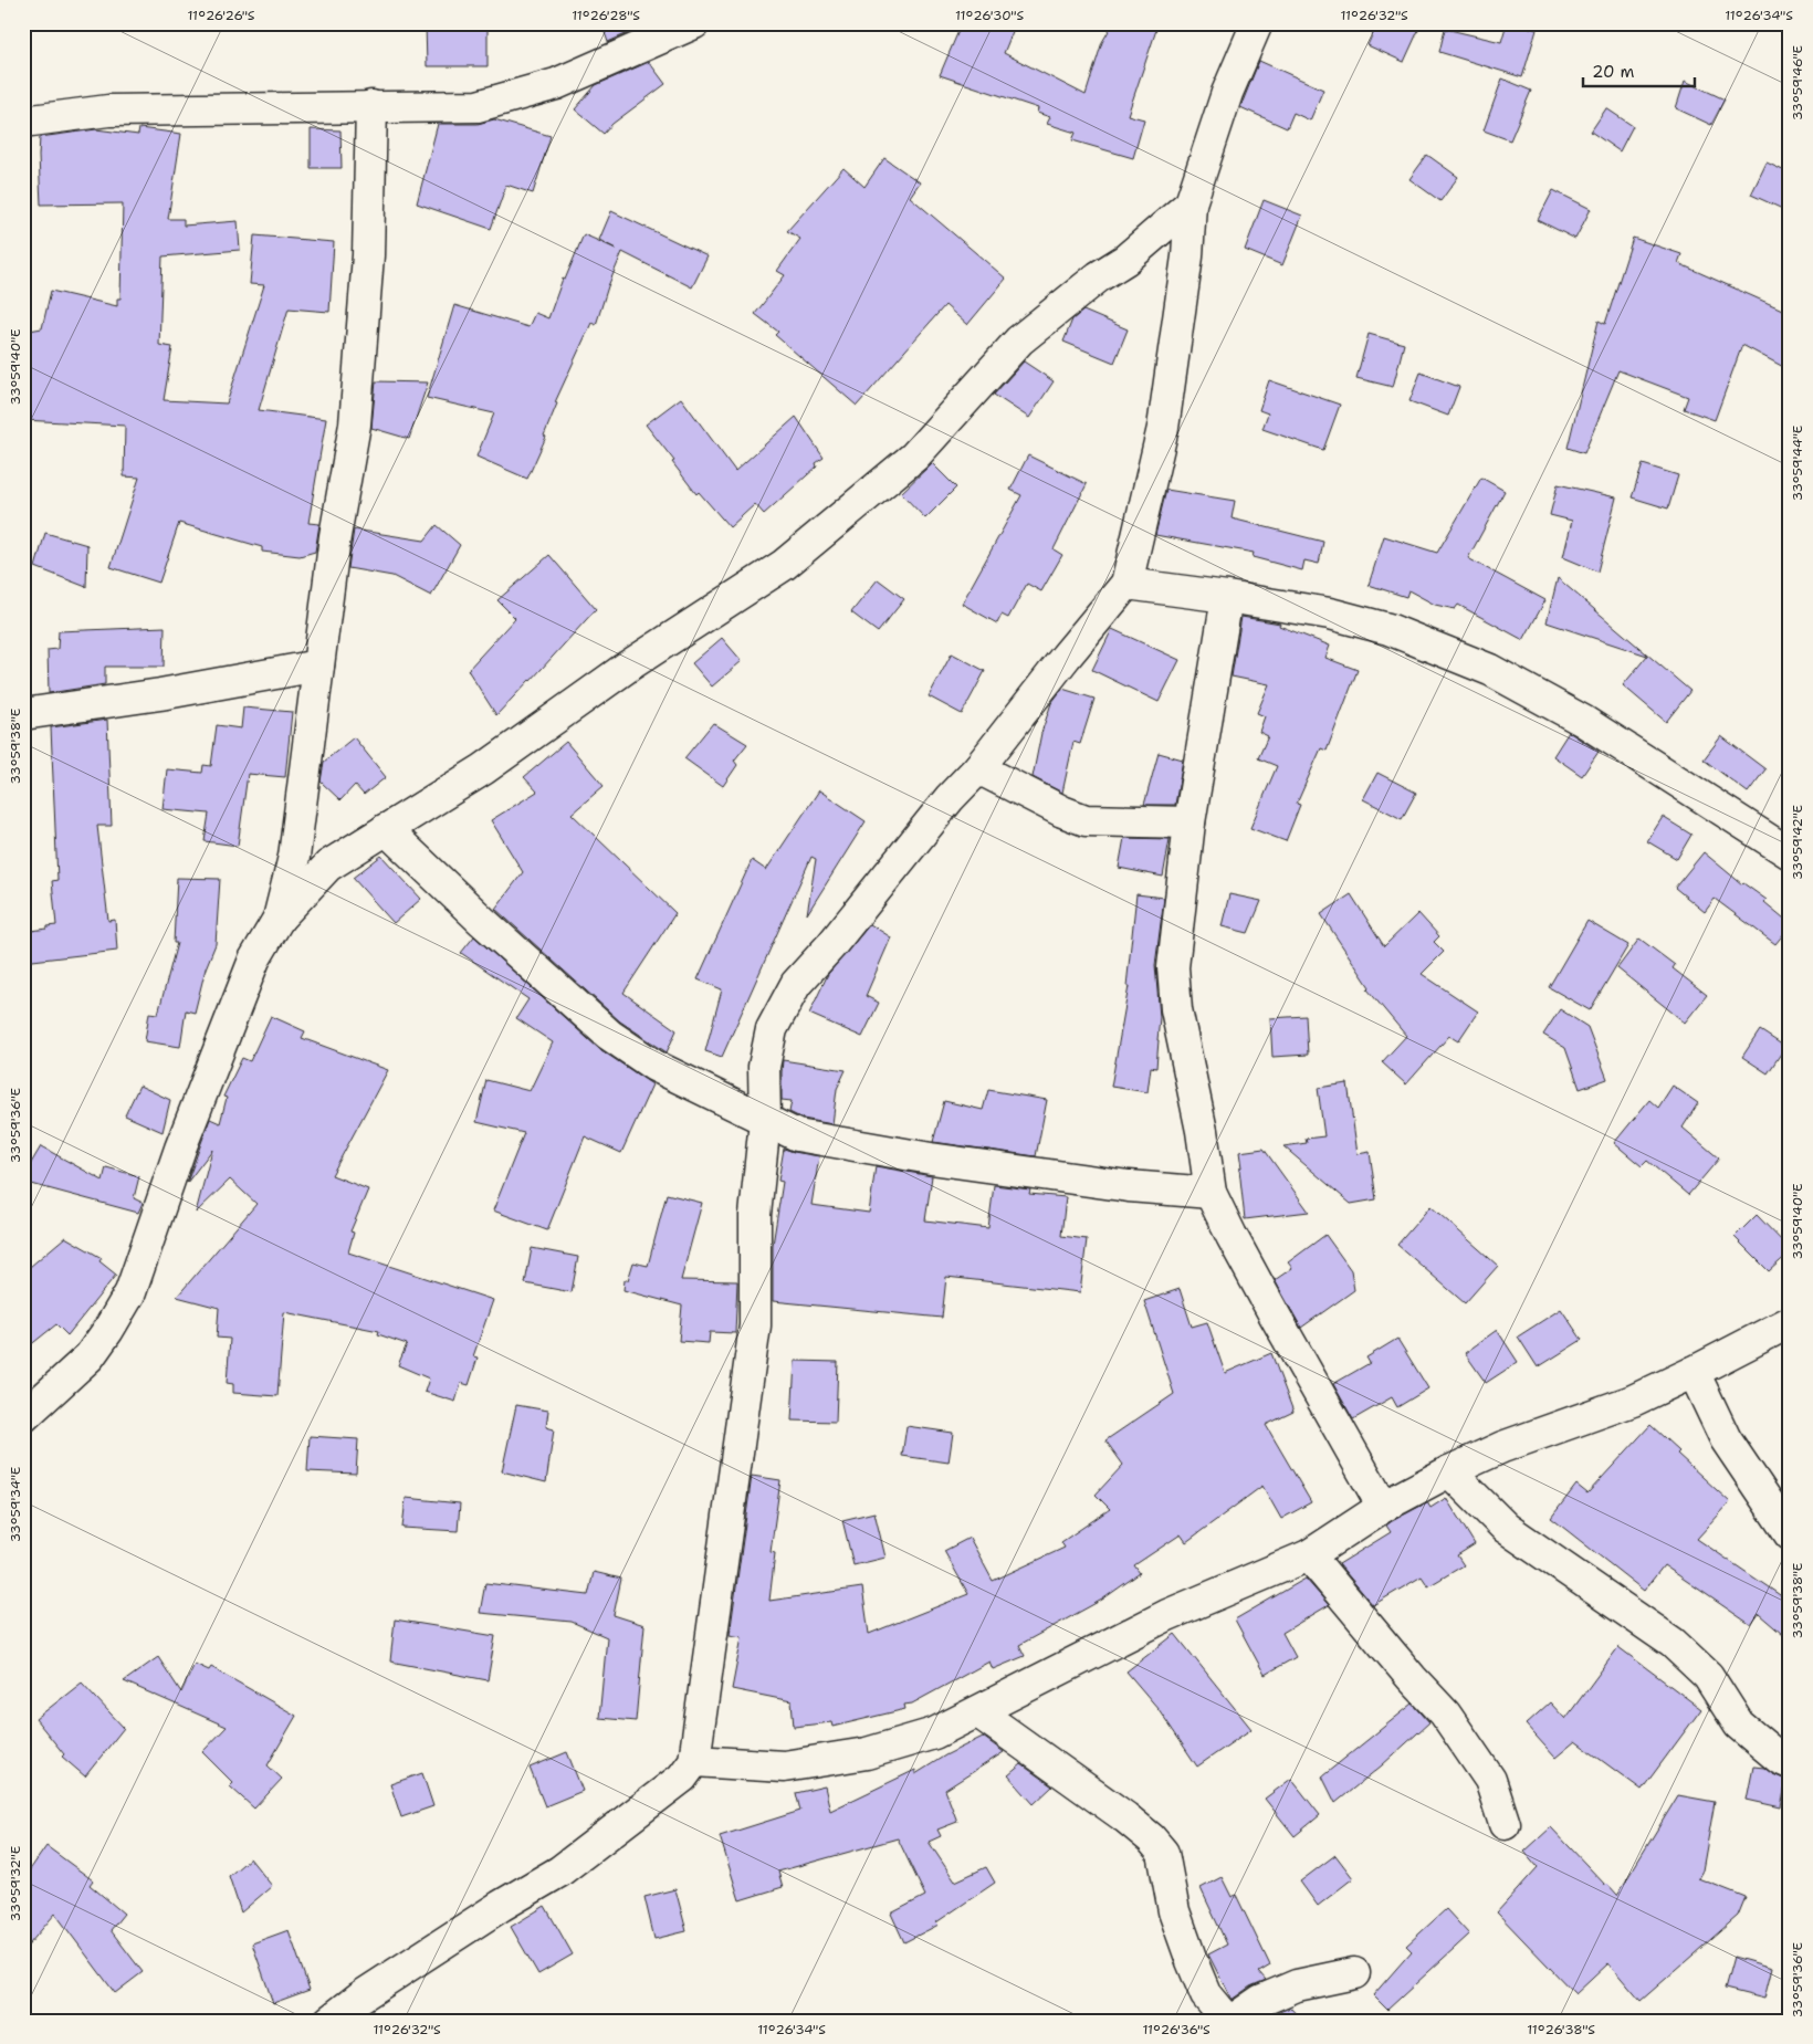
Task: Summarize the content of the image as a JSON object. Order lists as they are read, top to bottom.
{
  "scale_bar": "20 m",
  "coordinates": [
    "11°26'26\"S",
    "11°26'28\"S",
    "11°26'30\"S",
    "11°26'32\"S",
    "11°26'34\"S",
    "33°59'46\"E",
    "33°59'40\"E",
    "33°59'44\"E",
    "33°59'38\"E",
    "33°59'42\"E",
    "33°59'36\"E",
    "33°59'34\"E",
    "33°59'32\"E",
    "11°26'36\"S",
    "11°26'38\"S"
  ]
}
